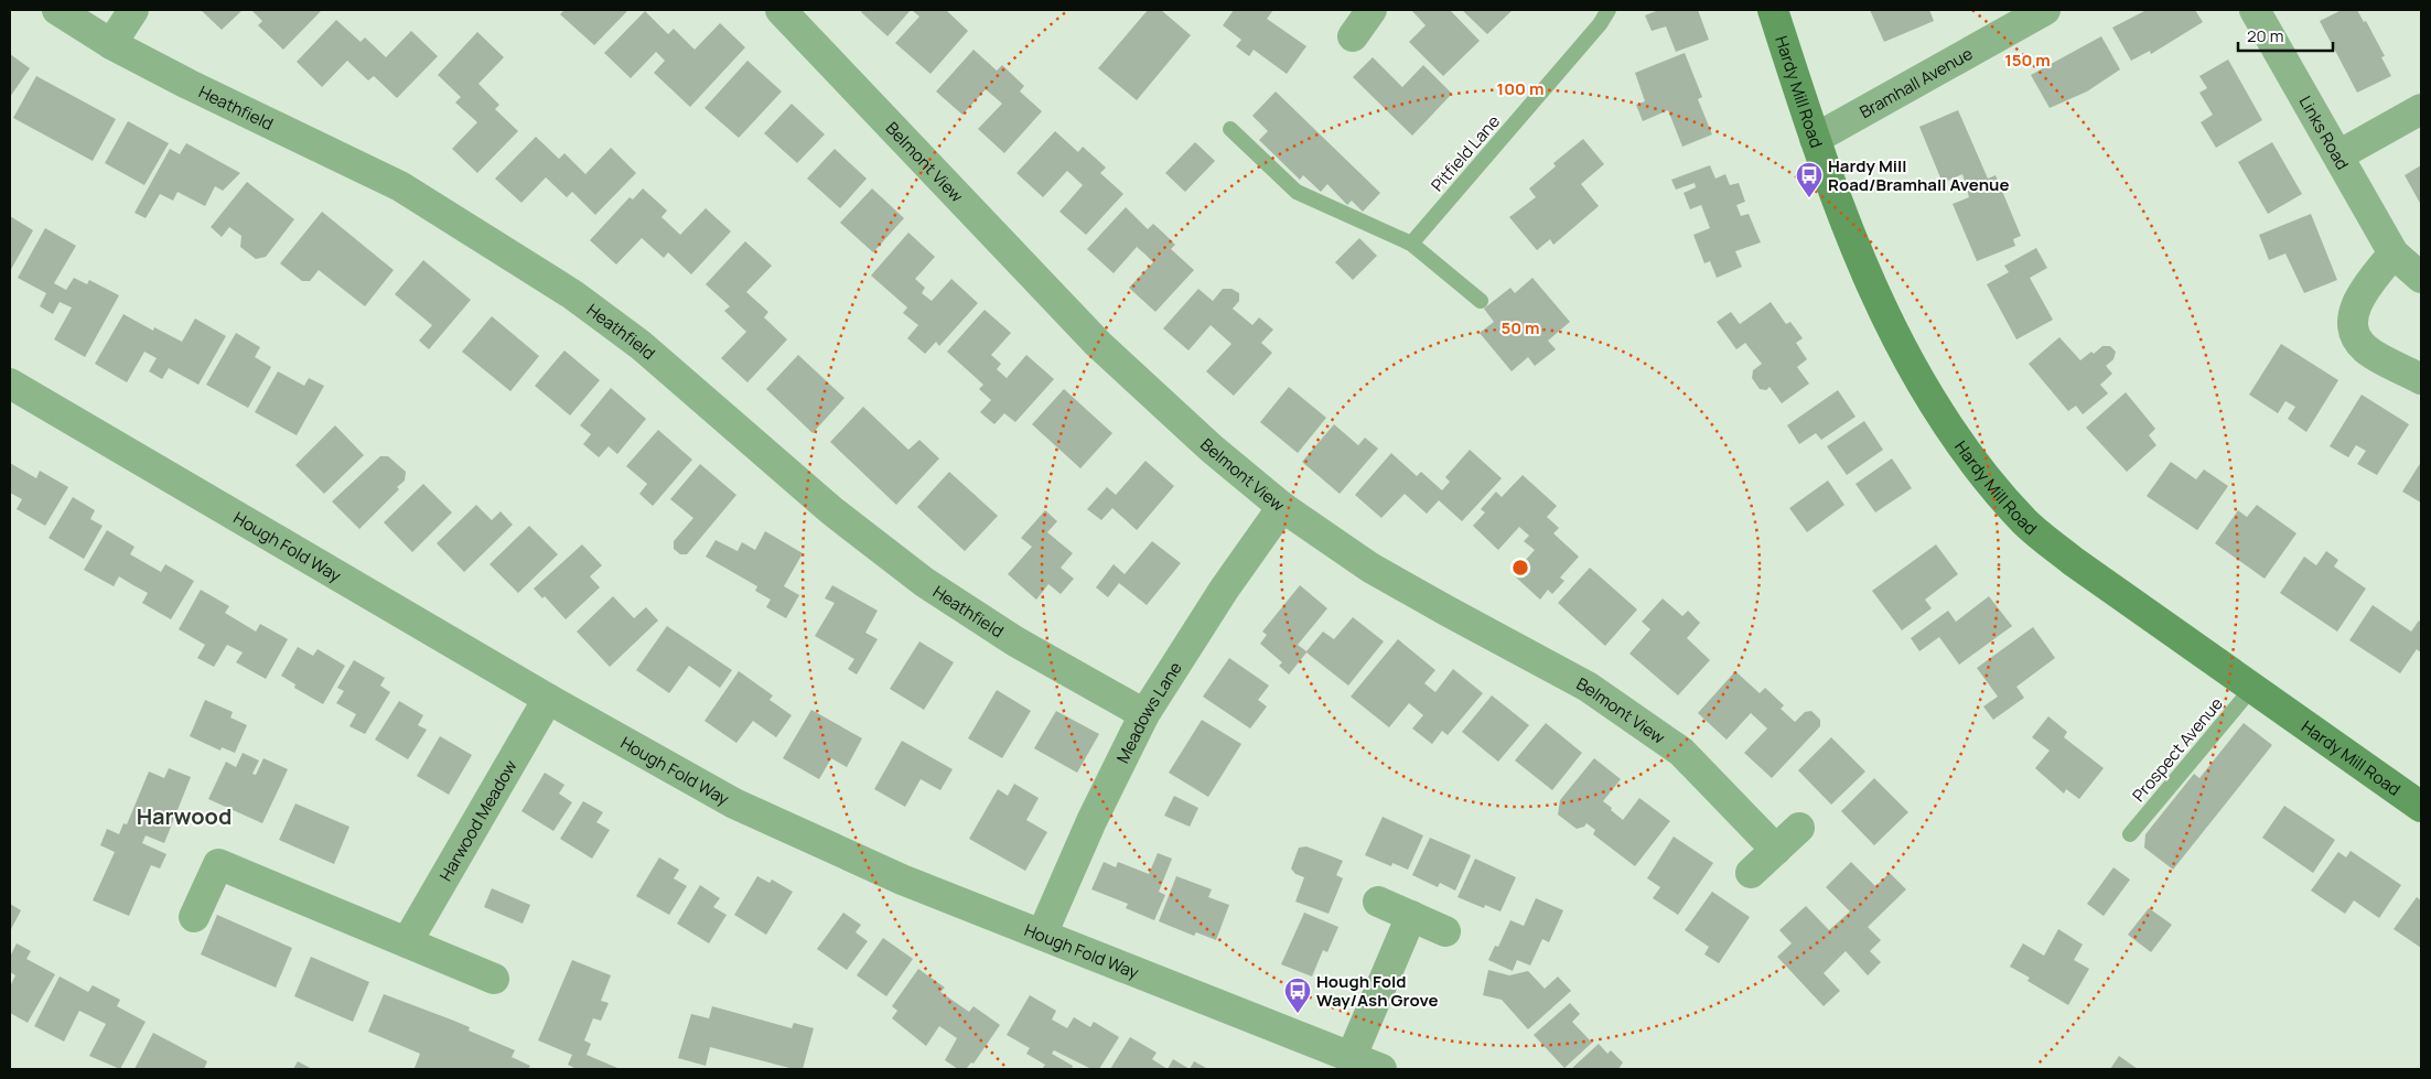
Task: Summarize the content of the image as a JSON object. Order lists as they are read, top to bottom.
{
  "streets": {
    "main road": ["Hardy Mill Road"],
    "street": [
      "Bramhall Avenue",
      "Heathfield",
      "Links Road",
      "Belmont View",
      "Hough Fold Way",
      "Meadows Lane",
      "Harwood Meadow"
    ],
    "lane": ["Pitfield Lane", "Prospect Avenue"]
  },
  "crossings": [
    ["Bramhall Avenue", "Hardy Mill Road"],
    ["Hardy Mill Road", "Prospect Avenue"],
    ["Heathfield", "Meadows Lane"],
    ["Belmont View", "Meadows Lane"],
    ["Hough Fold Way", "Meadows Lane"],
    ["Hough Fold Way", "Harwood Meadow"]
  ],
  "districts": ["Harwood"],
  "places": {
    "bus stop": ["Hardy Mill Road/Bramhall Avenue", "Hough Fold Way/Ash Grove"]
  },
  "scale_bar": "20 m",
  "rings": ["150 m", "100 m", "50 m"]
}
